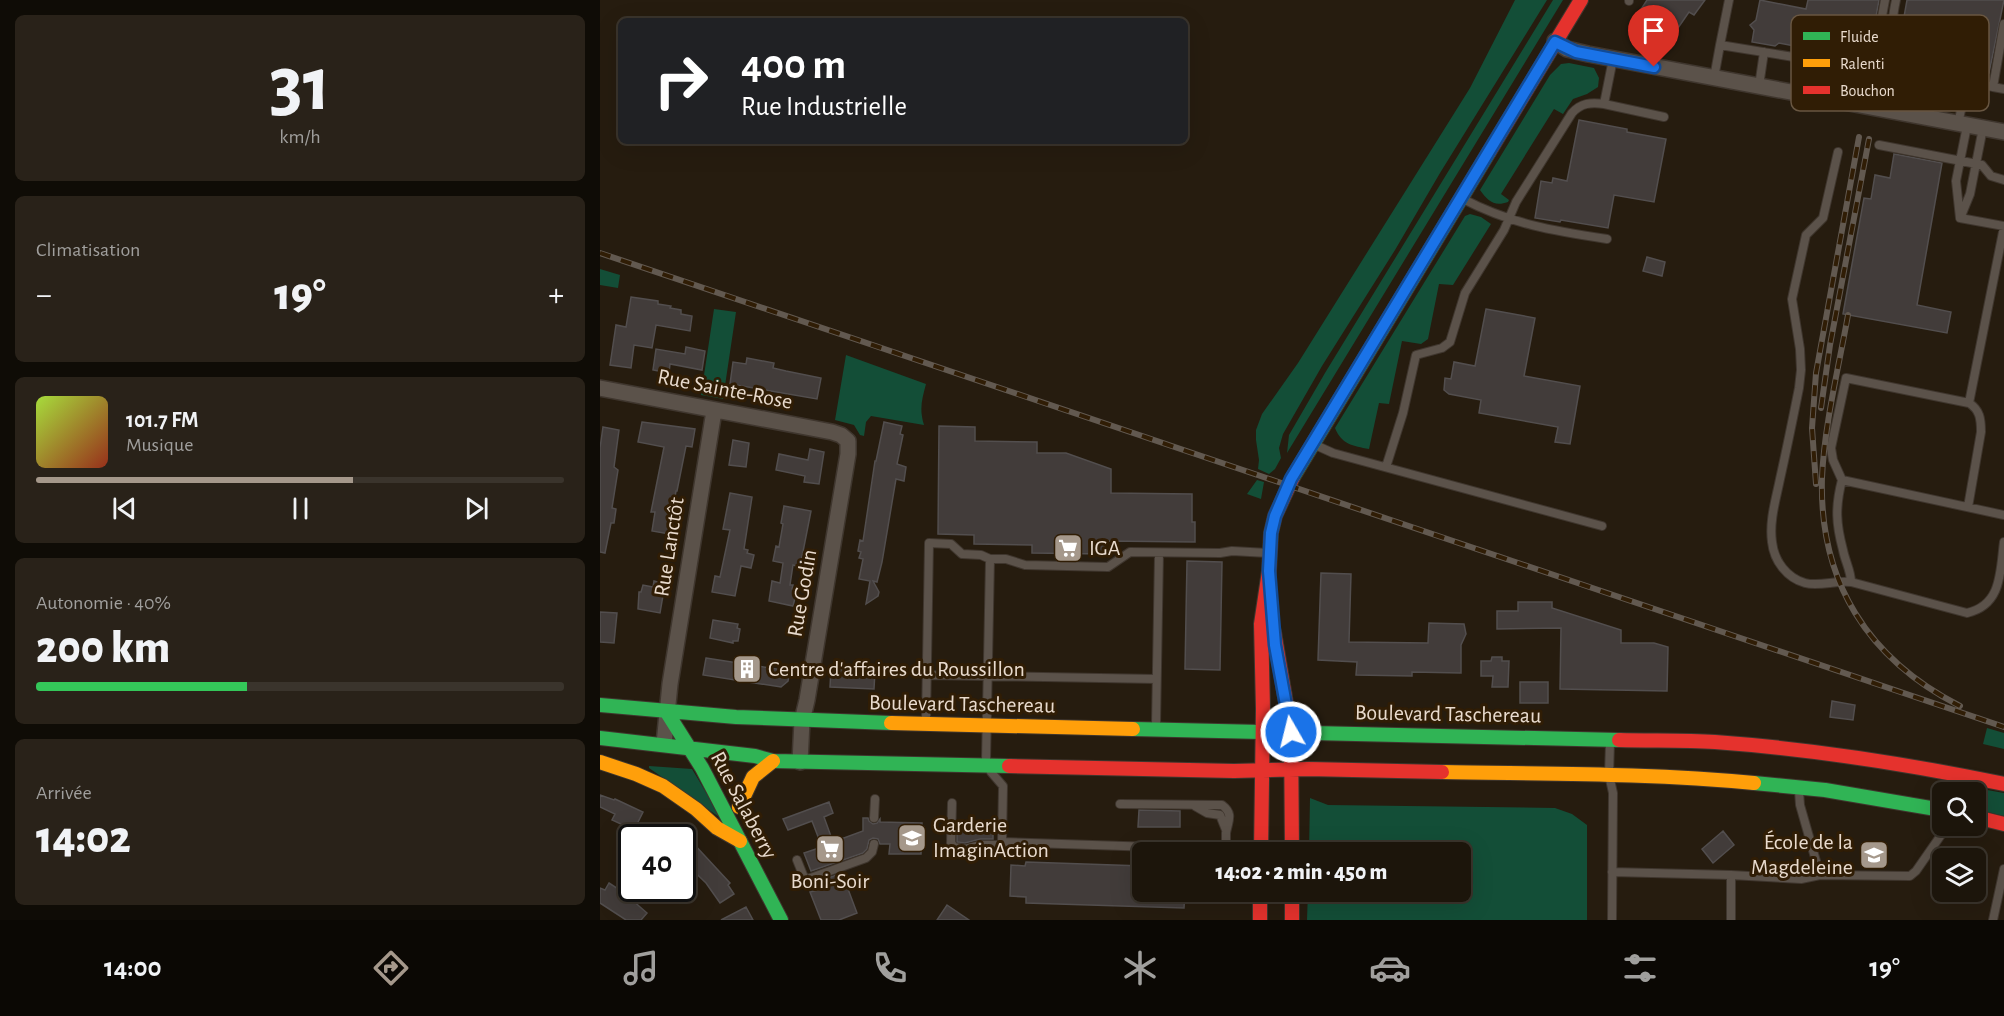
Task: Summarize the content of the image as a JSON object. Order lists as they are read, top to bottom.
{
  "streets": {
    "main road": ["Boulevard Taschereau", "Rue Salaberry"],
    "street": ["Rue Sainte-Rose", "Rue Lanctôt", "Rue Godin"]
  },
  "crossings": [
    ["Rue Sainte-Rose", "Rue Lanctôt"],
    ["Rue Sainte-Rose", "Rue Godin"],
    ["Rue Lanctôt", "Boulevard Taschereau"],
    ["Rue Lanctôt", "Rue Salaberry"],
    ["Rue Godin", "Boulevard Taschereau"],
    ["Boulevard Taschereau", "Rue Salaberry"]
  ],
  "places": {
    "supermarket": ["IGA", "Boni-Soir"],
    "building": ["Centre d'affaires du Roussillon"],
    "school or university": ["Garderie ImaginAction", "École de la Magdeleine"]
  },
  "legend": ["Fluide", "Ralenti", "Bouchon"],
  "page": {
    "tile": [
      ["31", "km/h"],
      "Climatisation",
      ["Autonomie · 40%", "200 km"],
      ["Arrivée", "14:02"]
    ],
    "turn": ["400 m", "Rue Industrielle"],
    "heat": ["−", "19°", "+"],
    "song": ["101.7 FM", "Musique"],
    "limit": "40",
    "trip": "14:02 · 2 min · 450 m",
    "tabs": ["14:00", "19°"]
  }
}
